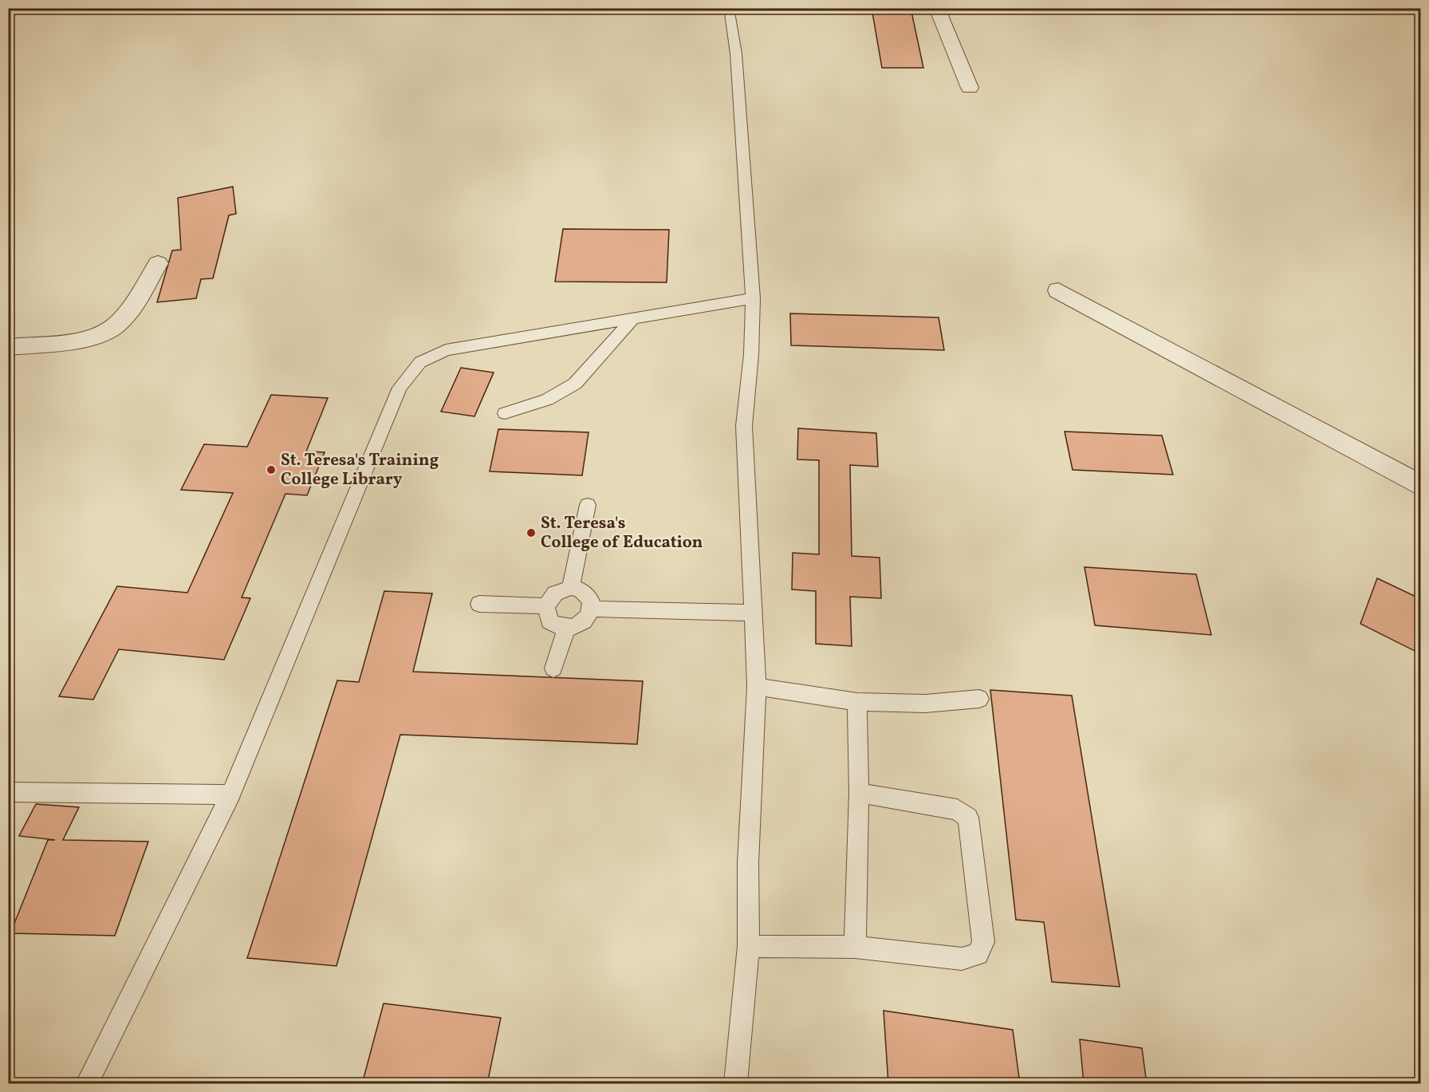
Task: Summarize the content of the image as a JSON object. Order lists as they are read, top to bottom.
{
  "places": ["St. Teresa's Training College Library", "St. Teresa's College of Education"]
}
